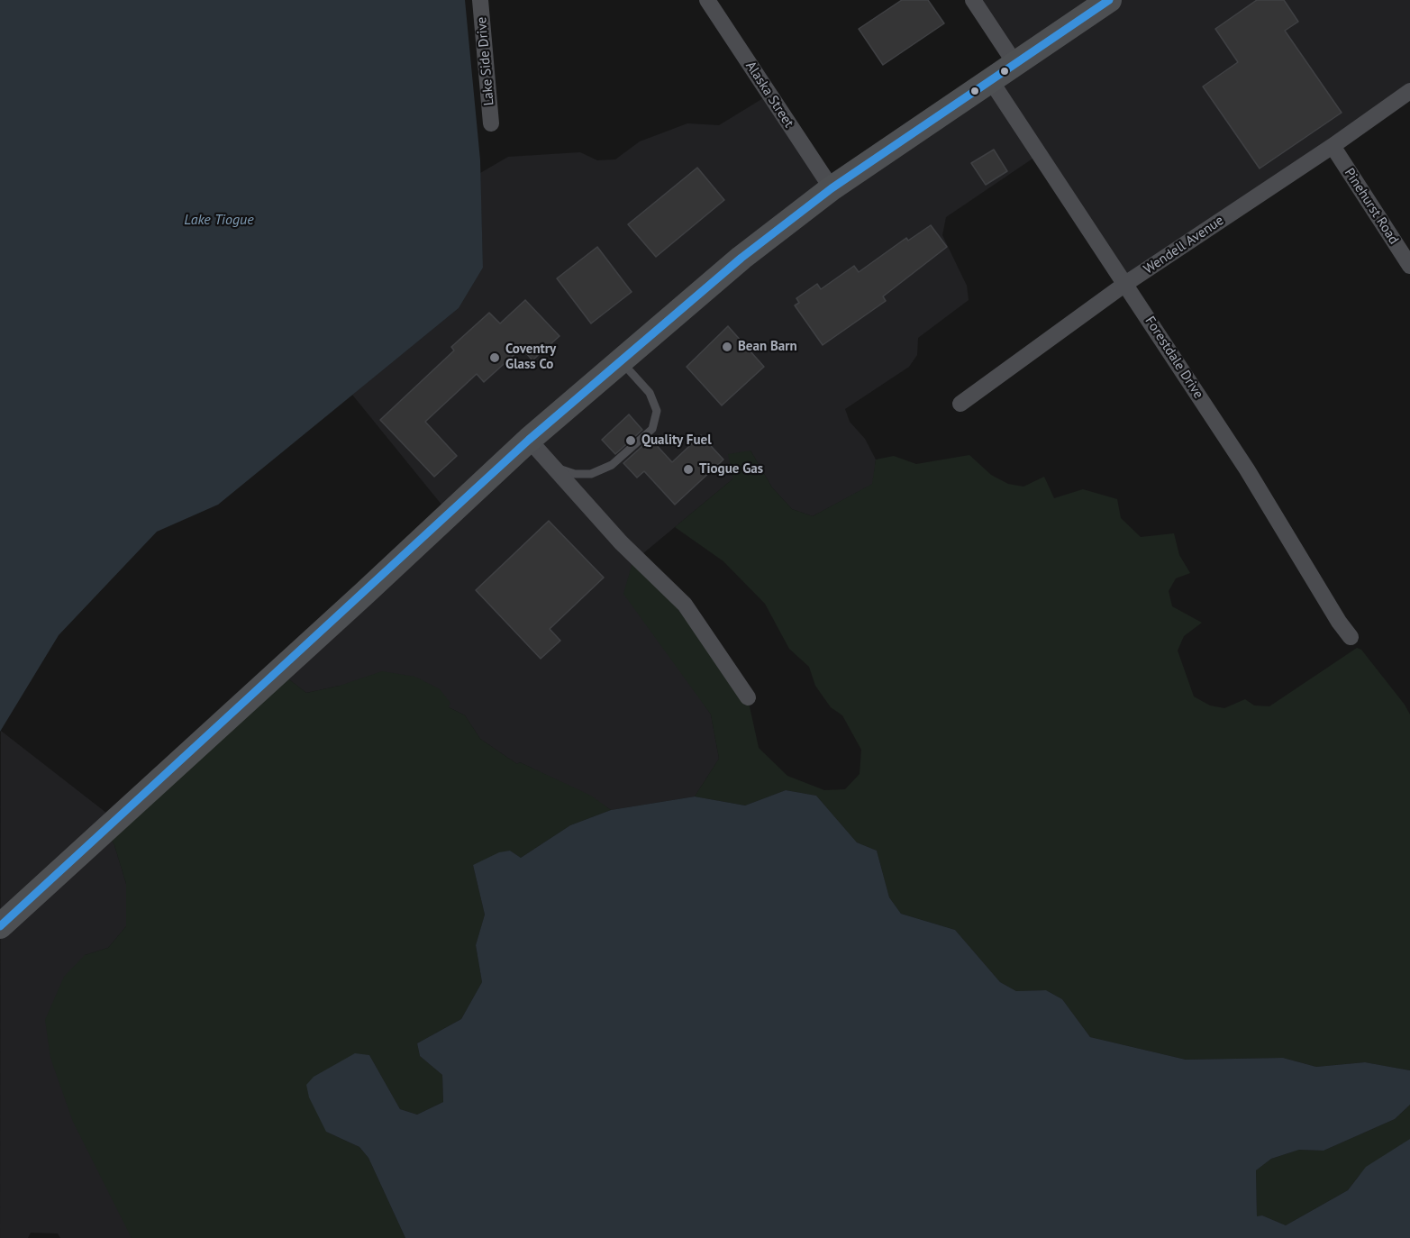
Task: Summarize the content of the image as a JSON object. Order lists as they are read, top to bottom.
{
  "streets": {
    "street": [
      "Lake Side Drive",
      "Alaska Street",
      "Pinehurst Road",
      "Wendell Avenue",
      "Forestdale Drive"
    ]
  },
  "crossings": [
    ["Pinehurst Road", "Wendell Avenue"],
    ["Wendell Avenue", "Forestdale Drive"]
  ],
  "water": ["Lake Tiogue"],
  "places": [
    "Bean Barn",
    "Coventry Glass Co",
    "Quality Fuel",
    "Tiogue Gas"
  ]
}
